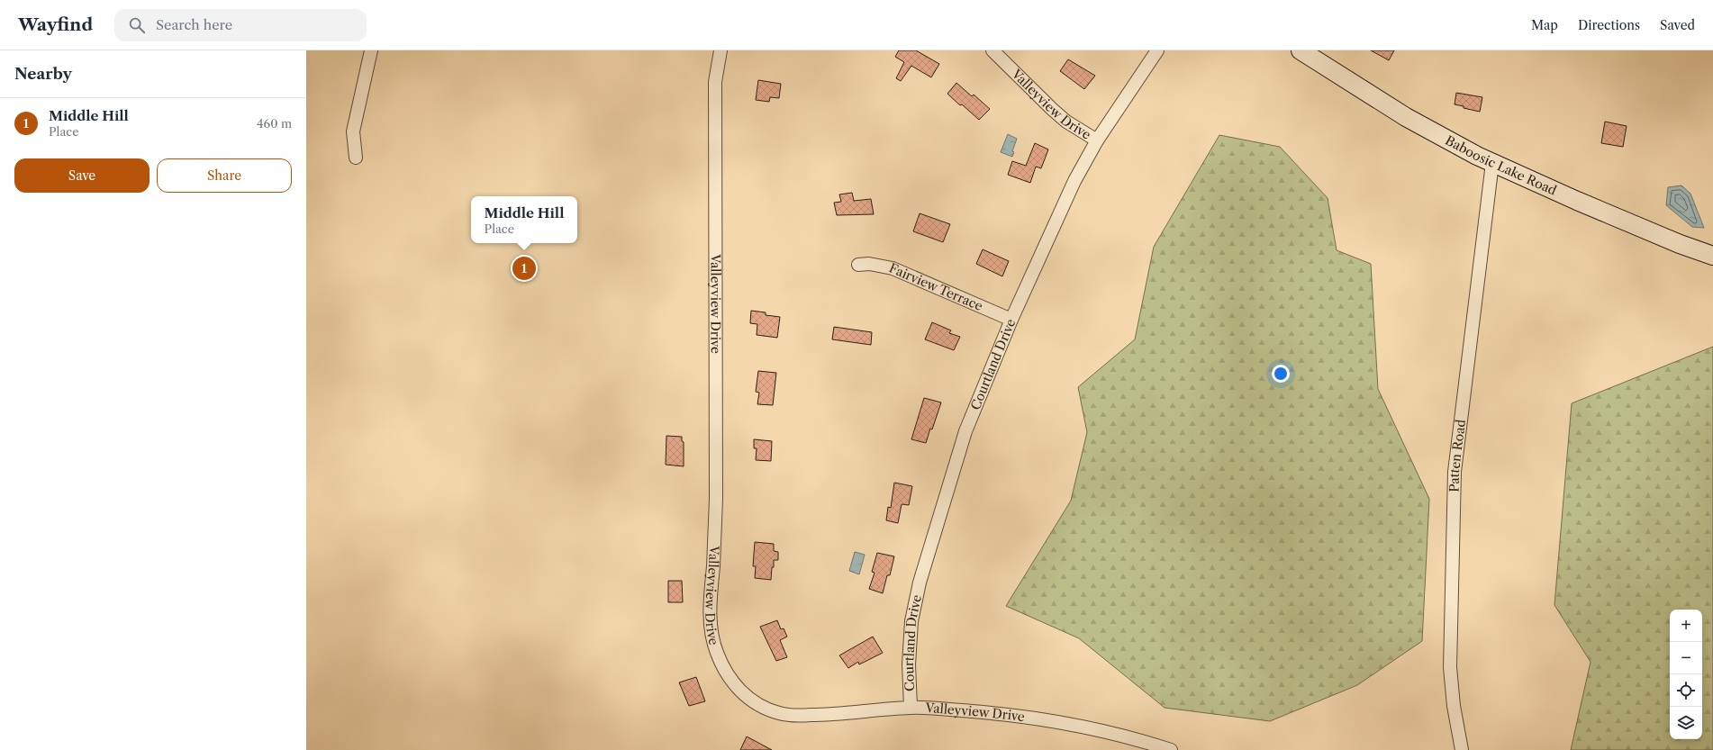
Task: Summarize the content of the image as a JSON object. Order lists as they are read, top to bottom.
{
  "streets": {
    "street": [
      "Valleyview Drive",
      "Baboosic Lake Road",
      "Fairview Terrace",
      "Courtland Drive",
      "Patten Road"
    ]
  },
  "crossings": [
    ["Valleyview Drive", "Courtland Drive"],
    ["Baboosic Lake Road", "Patten Road"],
    ["Fairview Terrace", "Courtland Drive"]
  ],
  "page": {
    "header": "Wayfind",
    "search": "Search here",
    "nav": ["Map", "Directions", "Saved"],
    "heading": "Nearby",
    "list": [
      {
        "mark": "1",
        "name": "Middle Hill",
        "note": "Place",
        "value": "460 m"
      }
    ],
    "buttons": ["Save", "Share"],
    "popup": ["Middle Hill", "Place"],
    "pins": "1",
    "map_buttons": ["+", "−"]
  }
}
